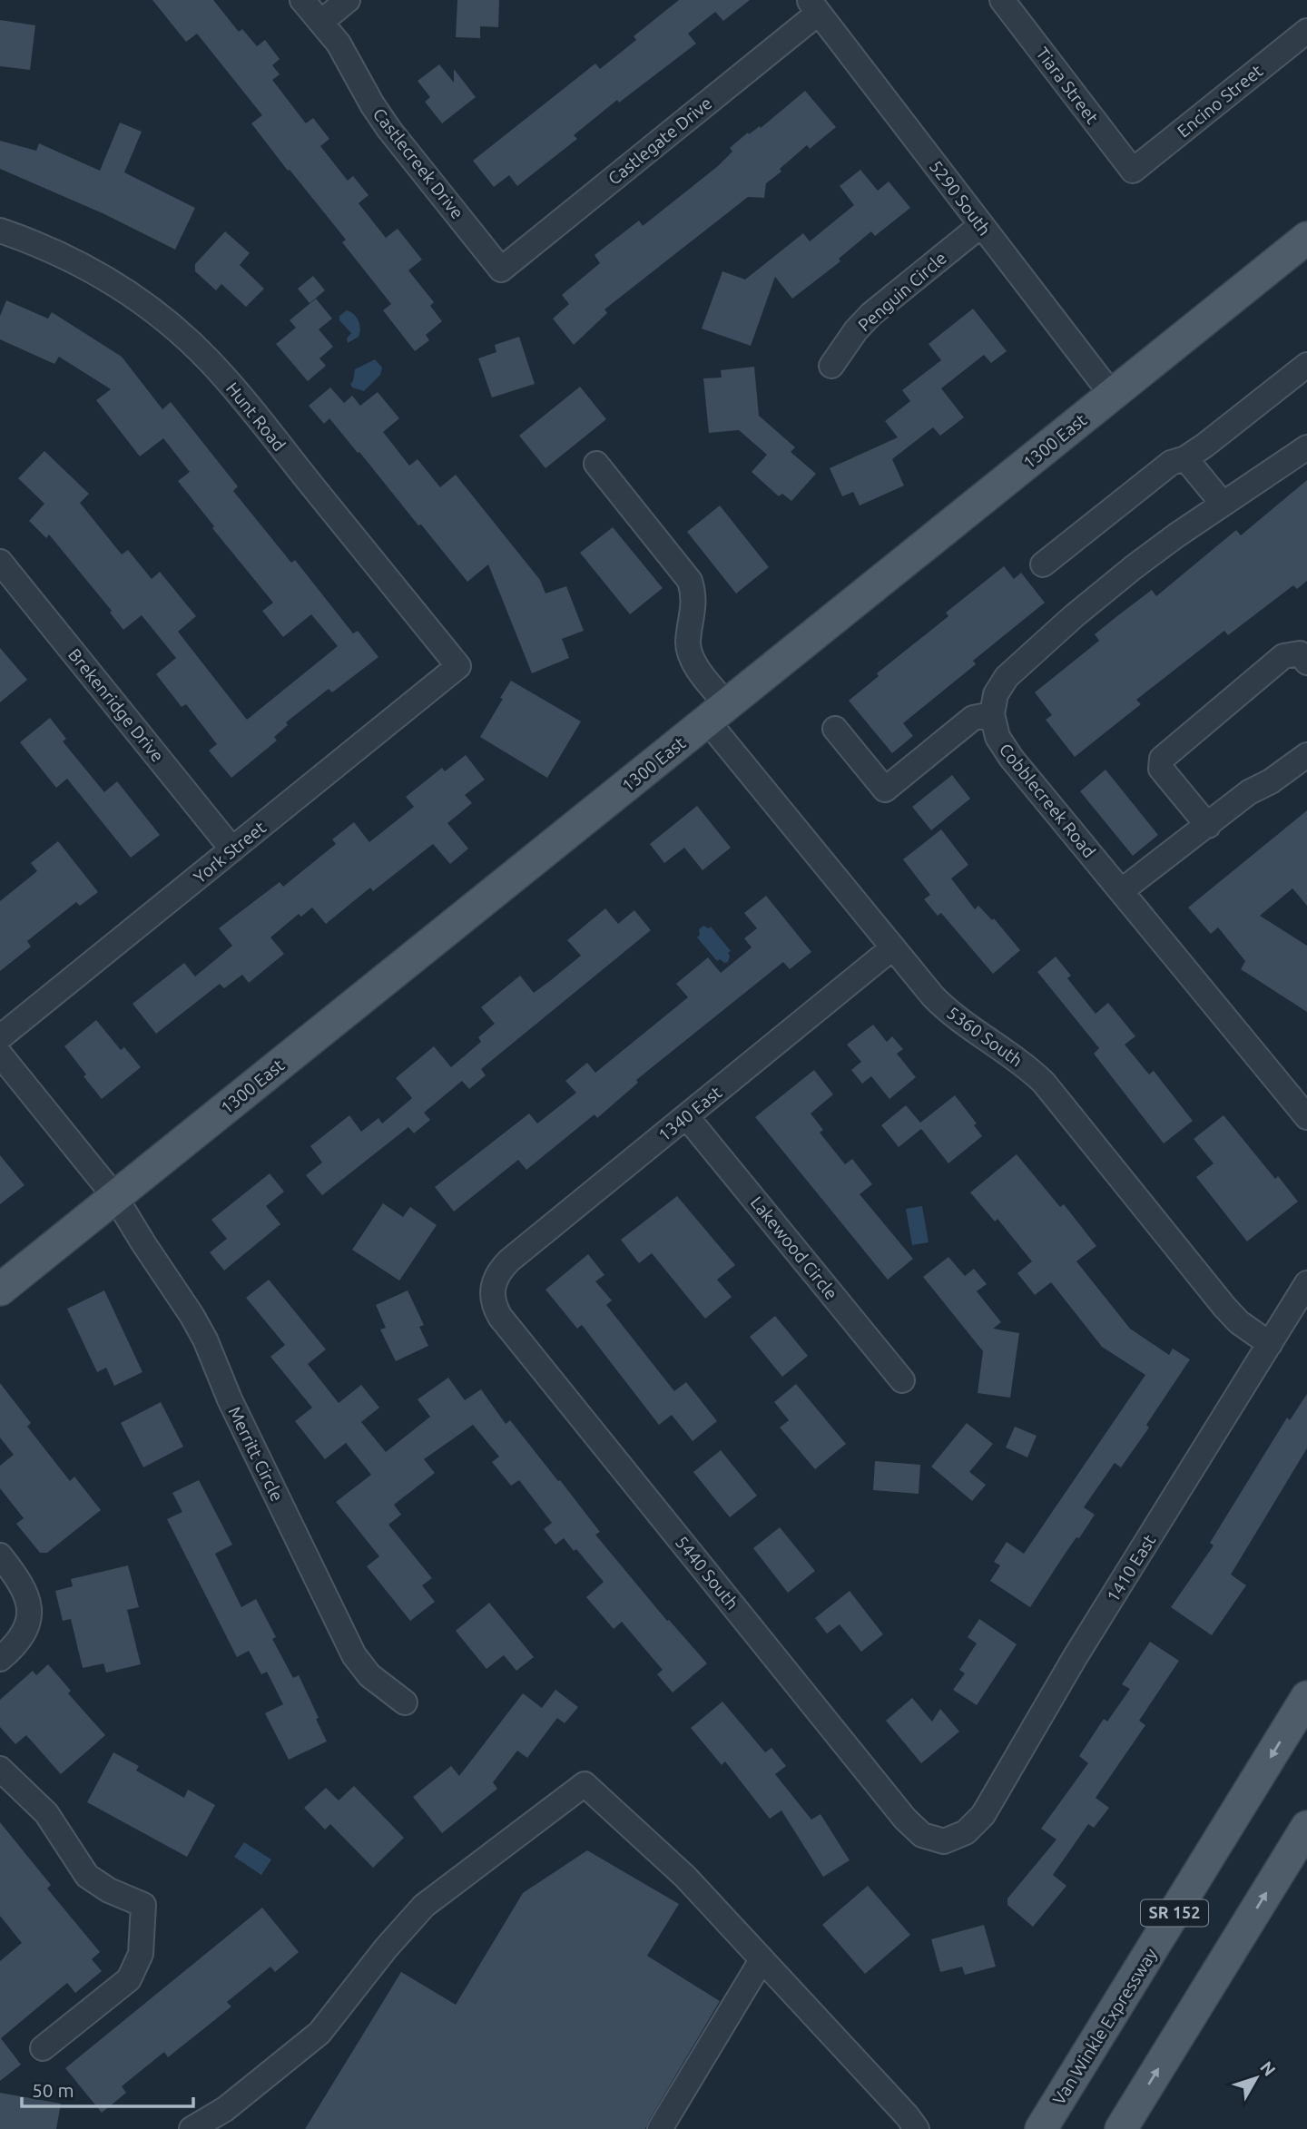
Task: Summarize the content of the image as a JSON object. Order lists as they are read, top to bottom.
{
  "streets": {
    "main road": ["1300 East", "SR 152", "Van Winkle Expressway"],
    "street": [
      "Tiara Street",
      "Encino Street",
      "Castlegate Drive",
      "Castlecreek Drive",
      "5290 South",
      "Penguin Circle",
      "Hunt Road",
      "Brekenridge Drive",
      "Cobblecreek Road",
      "York Street",
      "5360 South",
      "1340 East",
      "Lakewood Circle",
      "Merritt Circle",
      "1410 East",
      "5440 South"
    ]
  },
  "crossings": [
    ["Tiara Street", "Encino Street"],
    ["Castlegate Drive", "Castlecreek Drive"],
    ["Castlegate Drive", "5290 South"],
    ["5290 South", "Penguin Circle"],
    ["5290 South", "1300 East"],
    ["Hunt Road", "York Street"],
    ["1300 East", "5360 South"],
    ["1300 East", "Merritt Circle"],
    ["Brekenridge Drive", "York Street"],
    ["5360 South", "1340 East"],
    ["5360 South", "1410 East"],
    ["1340 East", "Lakewood Circle"],
    ["1340 East", "5440 South"],
    ["1410 East", "5440 South"]
  ],
  "scale_bar": "50 m",
  "north": "top right"
}
